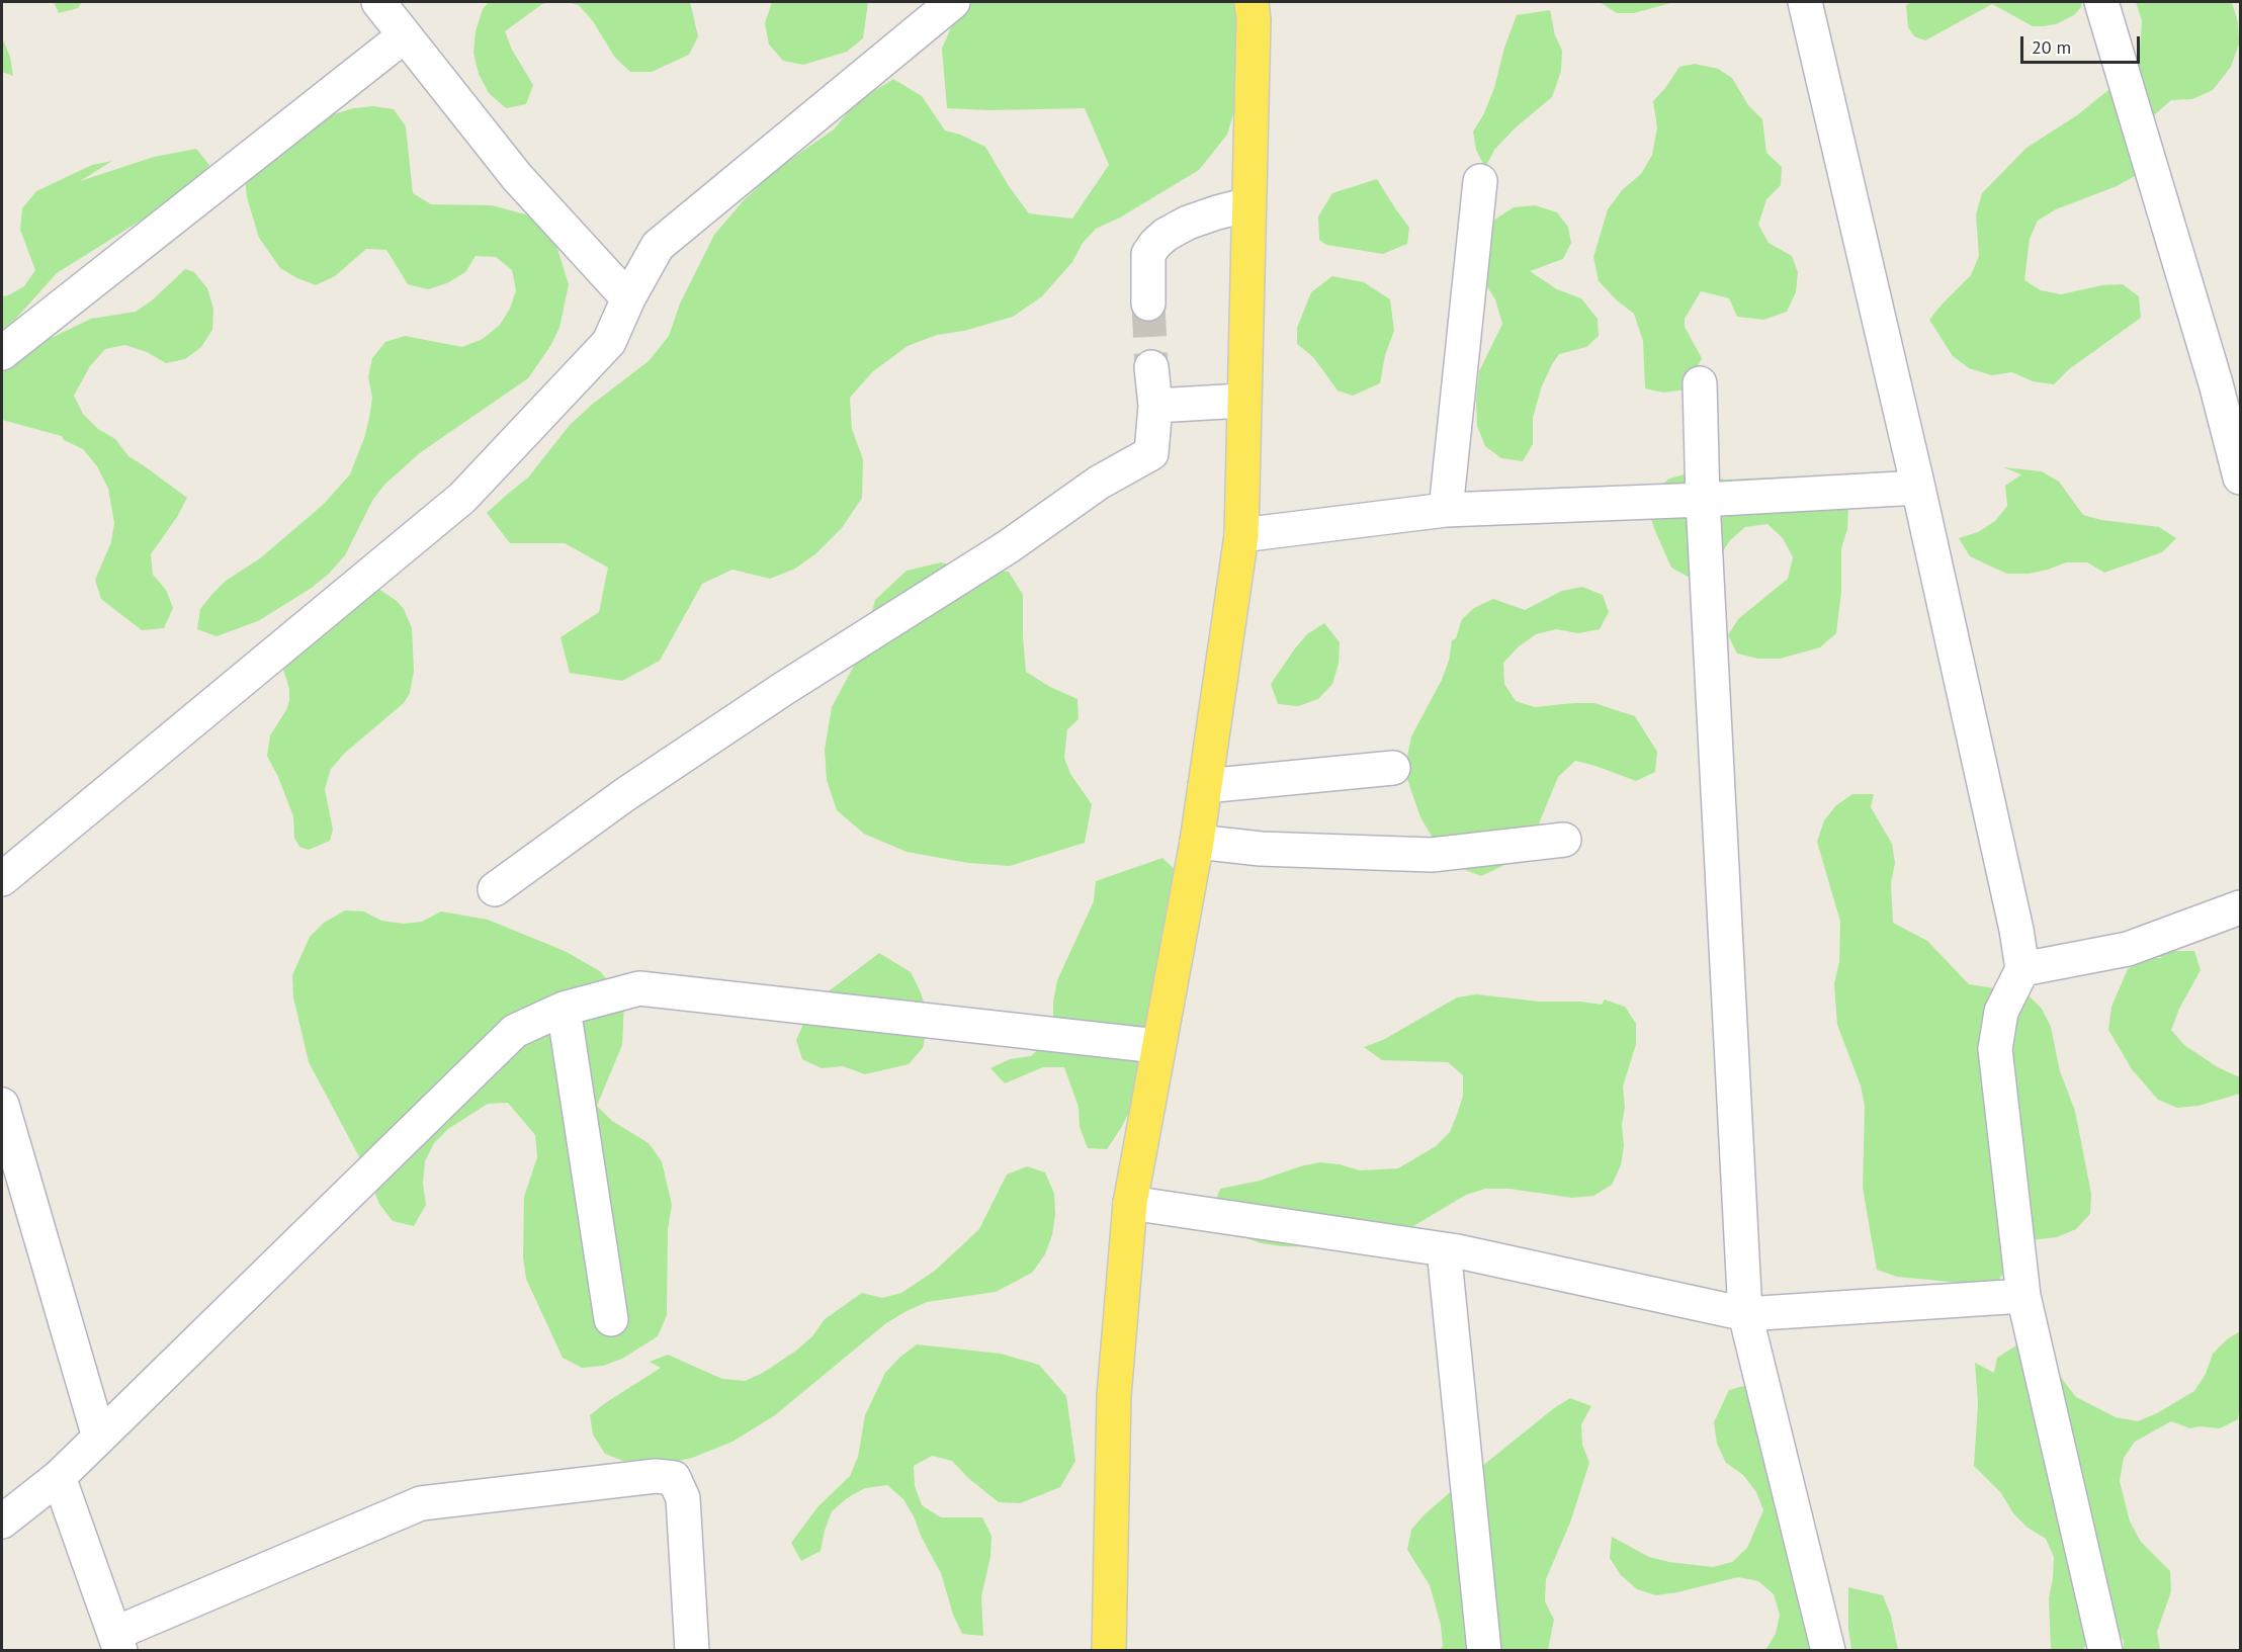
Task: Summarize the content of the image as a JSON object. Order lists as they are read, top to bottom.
{
  "scale_bar": "20 m"
}
